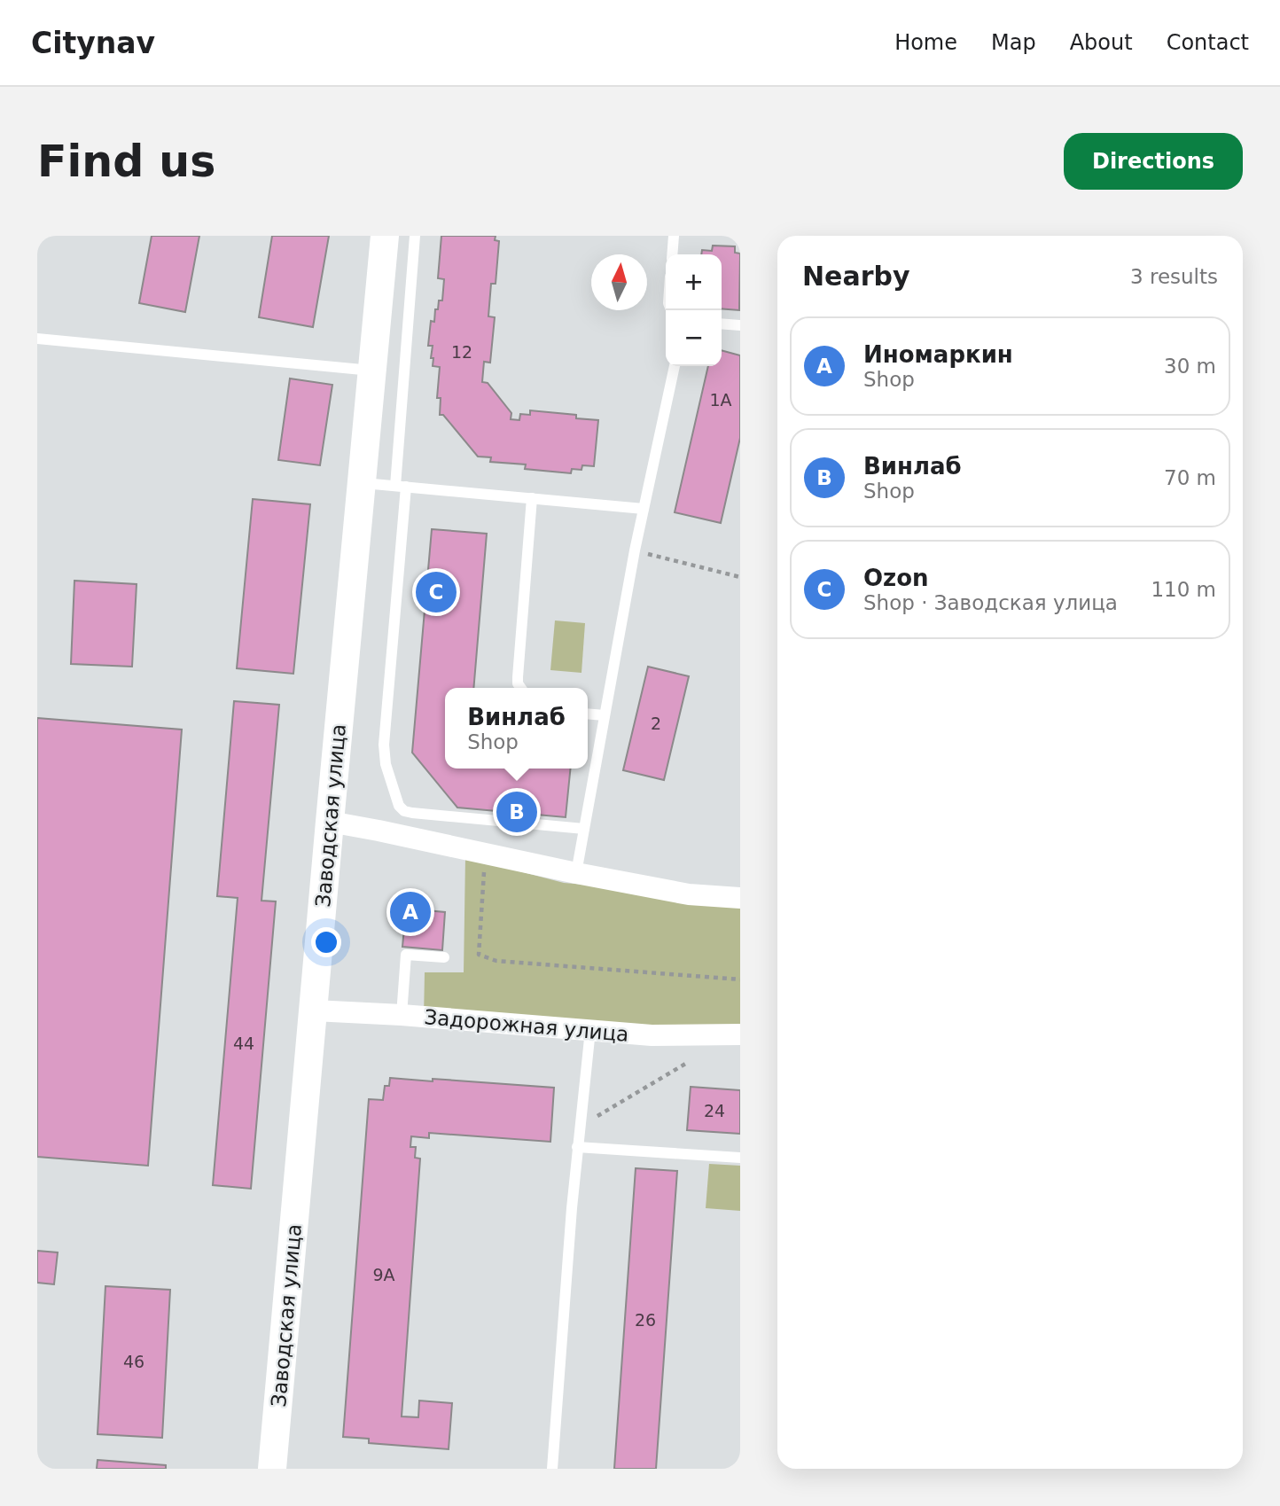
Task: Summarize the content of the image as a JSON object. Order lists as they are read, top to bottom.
{
  "streets": {
    "street": ["Заводская улица", "Задорожная улица"]
  },
  "crossings": [
    ["Заводская улица", "Задорожная улица"]
  ],
  "house_numbers": [
    "12",
    "1А",
    "2",
    "44",
    "24",
    "9А",
    "26",
    "46"
  ],
  "north": "top",
  "page": {
    "header": "Citynav",
    "nav": [
      "Home",
      "Map",
      "About",
      "Contact"
    ],
    "buttons": "Directions",
    "title": "Find us",
    "heading": ["Nearby", "3 results"],
    "map_buttons": ["+", "−"],
    "list": [
      {
        "mark": "A",
        "name": "Иномаркин",
        "note": "Shop",
        "value": "30 m"
      },
      {
        "mark": "B",
        "name": "Винлаб",
        "note": "Shop",
        "value": "70 m"
      },
      {
        "mark": "C",
        "name": "Ozon",
        "note": "Shop · Заводская улица",
        "value": "110 m"
      }
    ],
    "pins": ["C", "B", "A"],
    "popup": ["Винлаб", "Shop"]
  }
}
